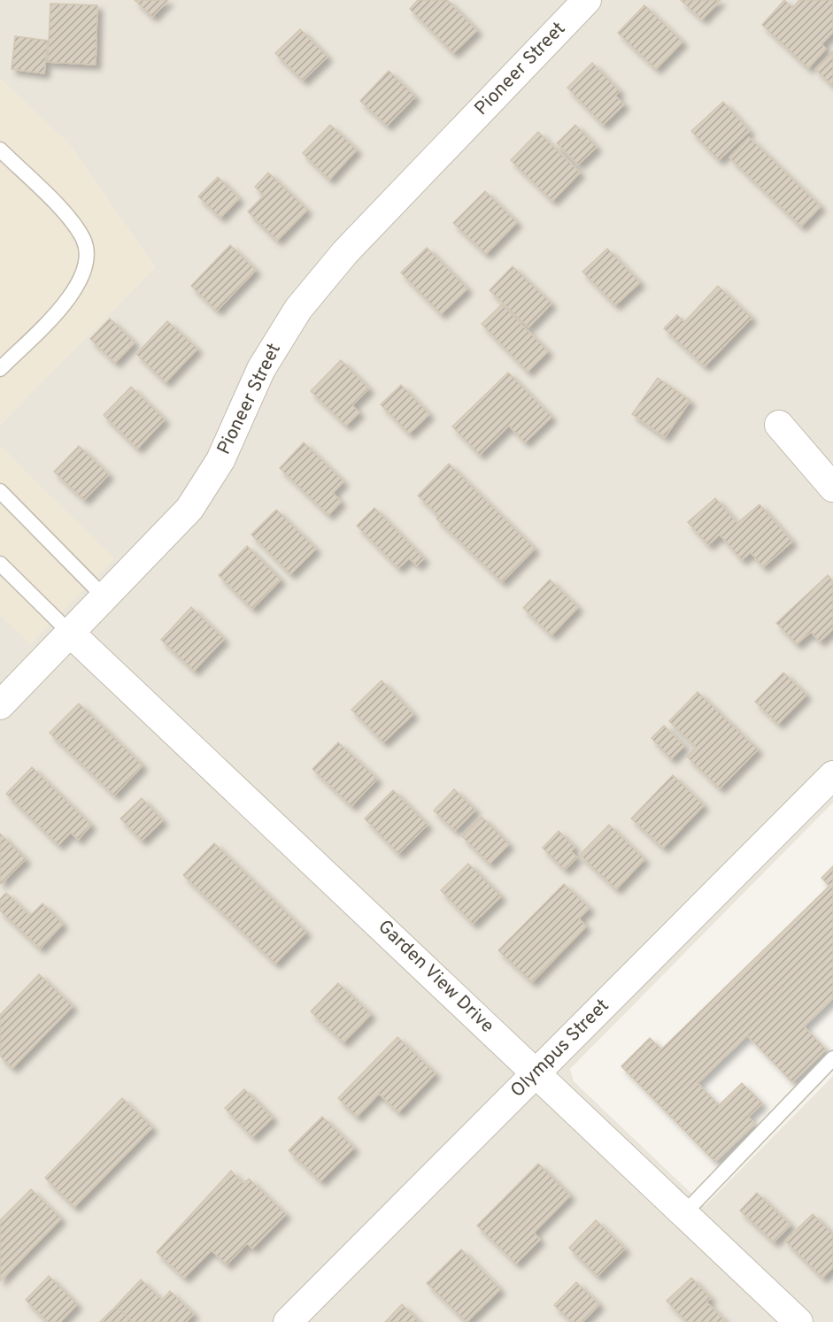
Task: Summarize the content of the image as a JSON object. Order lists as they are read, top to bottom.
{
  "streets": {
    "street": ["Pioneer Street", "Garden View Drive", "Olympus Street"]
  },
  "crossings": [
    ["Pioneer Street", "Garden View Drive"],
    ["Garden View Drive", "Olympus Street"]
  ]
}
